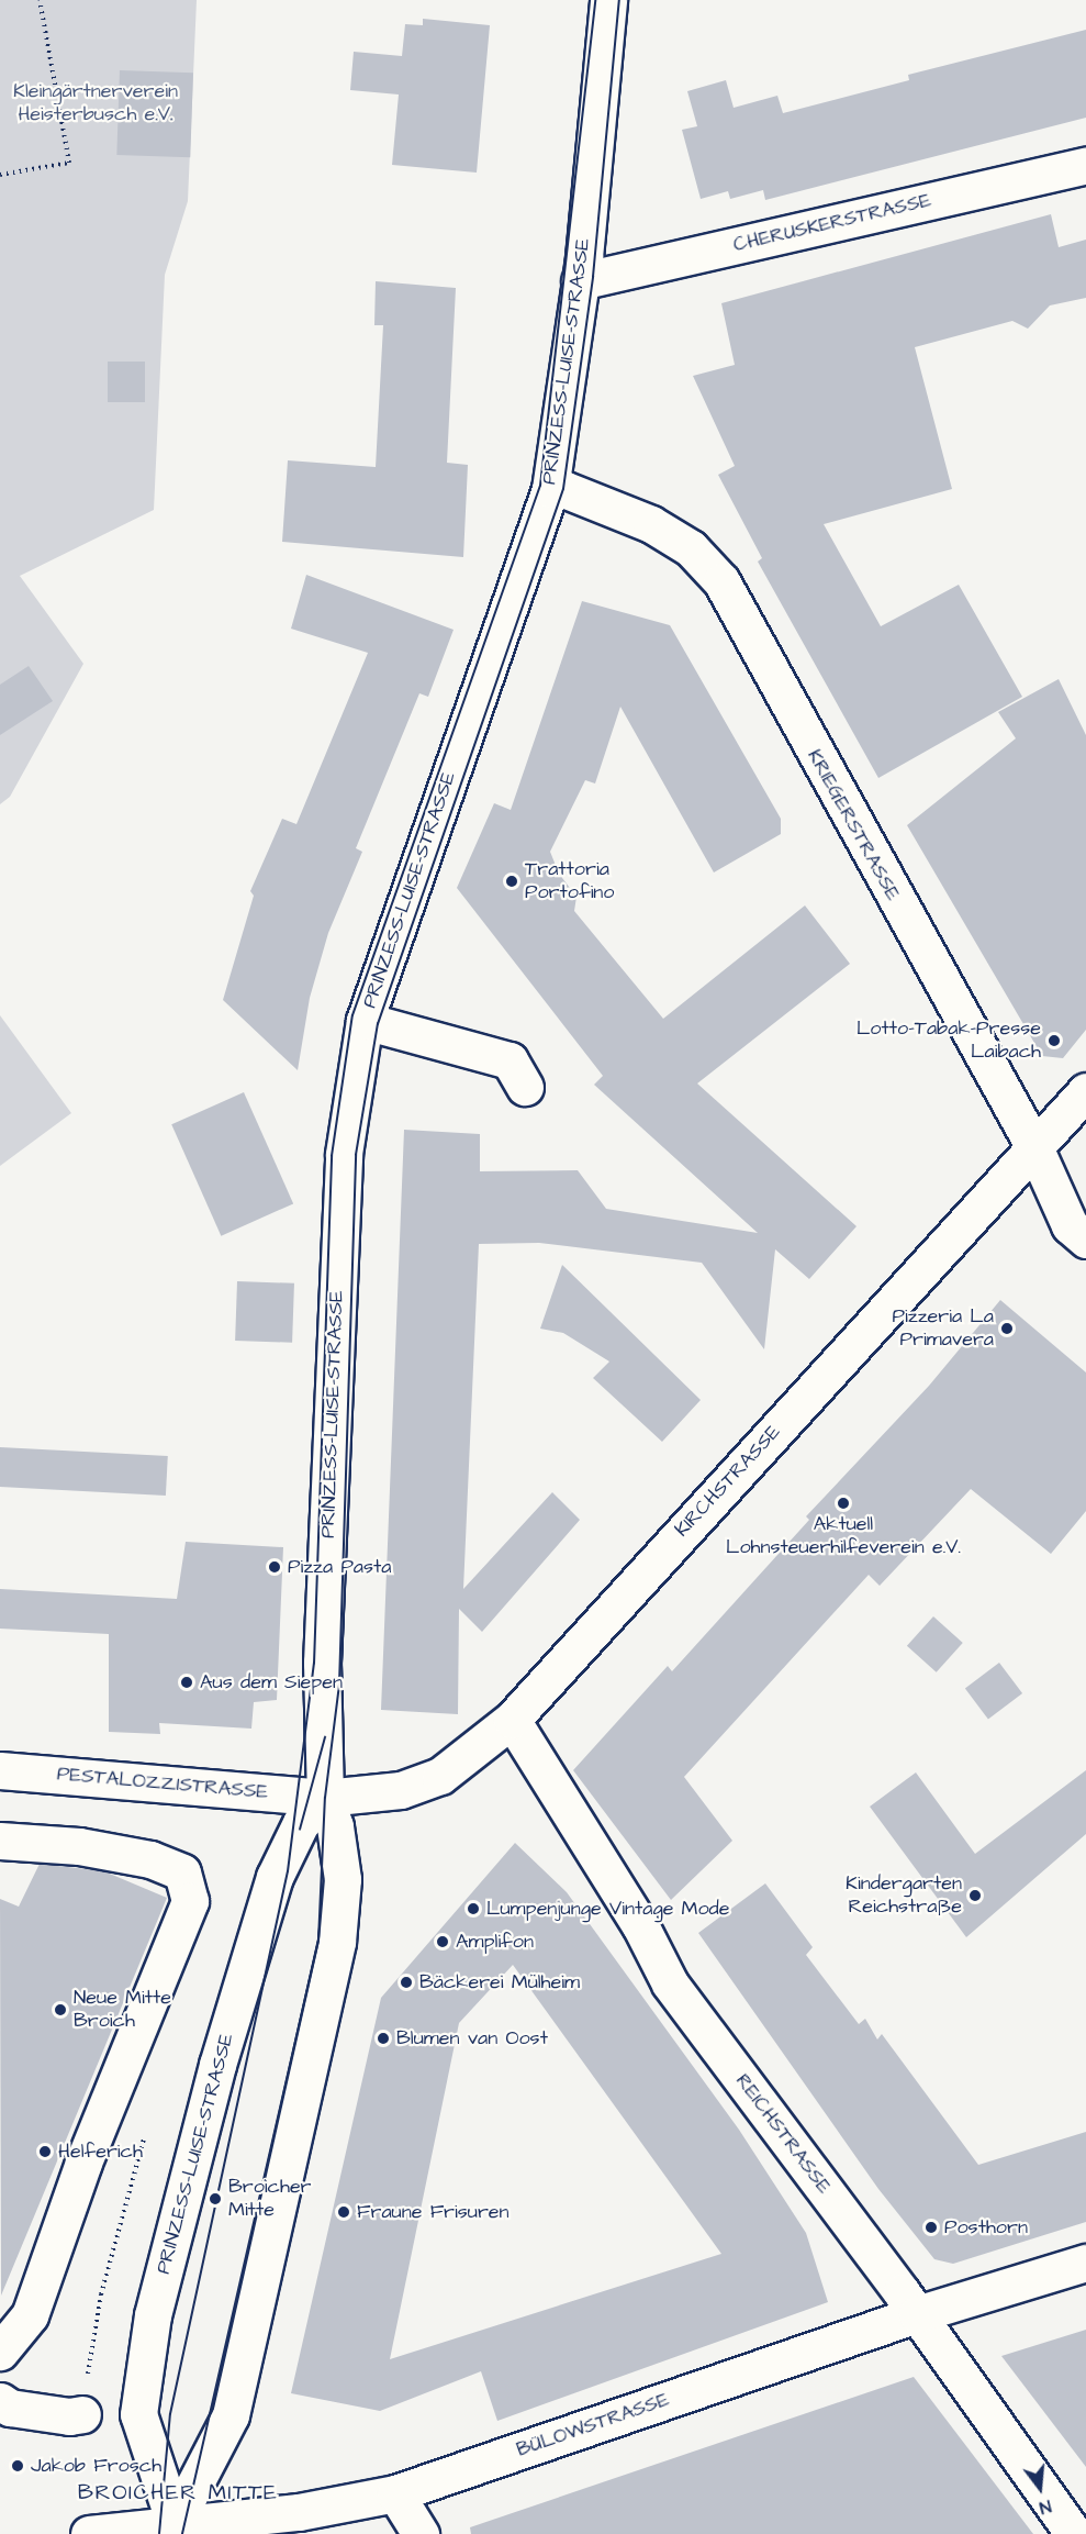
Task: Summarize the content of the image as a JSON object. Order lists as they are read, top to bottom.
{
  "streets": {
    "street": [
      "CHERUSKERSTRASSE",
      "PRINZESS-LUISE-STRASSE",
      "KRIEGERSTRASSE",
      "KIRCHSTRASSE",
      "PESTALOZZISTRASSE",
      "REICHSTRASSE",
      "BÜLOWSTRASSE"
    ]
  },
  "crossings": [
    ["CHERUSKERSTRASSE", "PRINZESS-LUISE-STRASSE"],
    ["PRINZESS-LUISE-STRASSE", "KRIEGERSTRASSE"],
    ["PRINZESS-LUISE-STRASSE", "KIRCHSTRASSE"],
    ["PRINZESS-LUISE-STRASSE", "PESTALOZZISTRASSE"],
    ["PRINZESS-LUISE-STRASSE", "BÜLOWSTRASSE"],
    ["KRIEGERSTRASSE", "KIRCHSTRASSE"],
    ["KIRCHSTRASSE", "PESTALOZZISTRASSE"],
    ["KIRCHSTRASSE", "REICHSTRASSE"],
    ["REICHSTRASSE", "BÜLOWSTRASSE"]
  ],
  "districts": ["BROICHER MITTE"],
  "parks": ["Kleingärtnerverein Heisterbusch e.V."],
  "places": [
    "Trattoria Portofino",
    "Lotto-Tabak-Presse Laibach",
    "Pizzeria La Primavera",
    "Aktuell Lohnsteuerhilfeverein e.V.",
    "Pizza Pasta",
    "Aus dem Siepen",
    "Kindergarten Reichstraße",
    "Lumpenjunge Vintage Mode",
    "Amplifon",
    "Bäckerei Mülheim",
    "Neue Mitte Broich",
    "Blumen van Oost",
    "Helferich",
    "Broicher Mitte",
    "Fraune Frisuren",
    "Posthorn",
    "Jakob Frosch"
  ],
  "north": "bottom"
}
